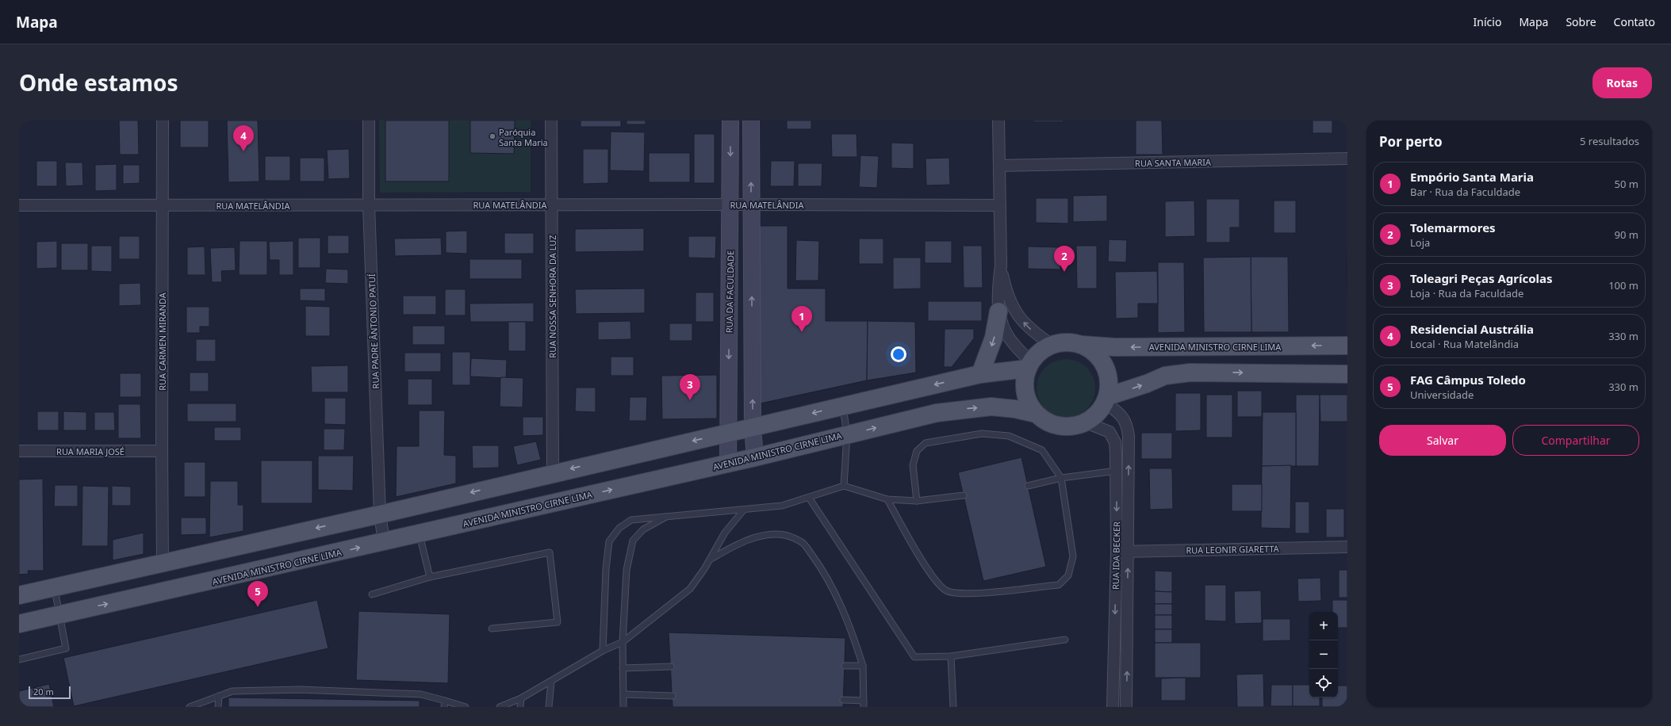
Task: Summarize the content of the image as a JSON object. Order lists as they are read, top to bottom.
{
  "streets": {
    "main road": ["AVENIDA MINISTRO CIRNE LIMA"],
    "street": [
      "RUA SANTA MARIA",
      "RUA MATELÂNDIA",
      "RUA DA FACULDADE",
      "RUA NOSSA SENHORA DA LUZ",
      "RUA PADRE ÂNTONIO PATUÍ",
      "RUA CARMEN MIRANDA",
      "RUA MARIA JOSÉ",
      "RUA LEONIR GIARETTA",
      "RUA IDA BECKER"
    ]
  },
  "crossings": [
    ["RUA MATELÂNDIA", "RUA DA FACULDADE"],
    ["RUA MATELÂNDIA", "RUA NOSSA SENHORA DA LUZ"],
    ["RUA MATELÂNDIA", "RUA PADRE ÂNTONIO PATUÍ"],
    ["RUA MATELÂNDIA", "RUA CARMEN MIRANDA"],
    ["RUA DA FACULDADE", "AVENIDA MINISTRO CIRNE LIMA"],
    ["RUA PADRE ÂNTONIO PATUÍ", "AVENIDA MINISTRO CIRNE LIMA"],
    ["RUA CARMEN MIRANDA", "RUA MARIA JOSÉ"],
    ["AVENIDA MINISTRO CIRNE LIMA", "RUA IDA BECKER"],
    ["RUA LEONIR GIARETTA", "RUA IDA BECKER"]
  ],
  "places": ["Paróquia Santa Maria"],
  "scale_bar": "20 m",
  "page": {
    "header": "Mapa",
    "nav": [
      "Início",
      "Mapa",
      "Sobre",
      "Contato"
    ],
    "title": "Onde estamos",
    "buttons": [
      "Rotas",
      ["Salvar", "Compartilhar"]
    ],
    "heading": ["Por perto", "5 resultados"],
    "pins": [
      "4",
      "2",
      "1",
      "3",
      "5"
    ],
    "list": [
      {
        "mark": "1",
        "name": "Empório Santa Maria",
        "note": "Bar · Rua da Faculdade",
        "value": "50 m"
      },
      {
        "mark": "2",
        "name": "Tolemarmores",
        "note": "Loja",
        "value": "90 m"
      },
      {
        "mark": "3",
        "name": "Toleagri Peças Agrícolas",
        "note": "Loja · Rua da Faculdade",
        "value": "100 m"
      },
      {
        "mark": "4",
        "name": "Residencial Austrália",
        "note": "Local · Rua Matelândia",
        "value": "330 m"
      },
      {
        "mark": "5",
        "name": "FAG Câmpus Toledo",
        "note": "Universidade",
        "value": "330 m"
      }
    ],
    "map_buttons": ["+", "−"],
    "scale": "20 m"
  }
}
